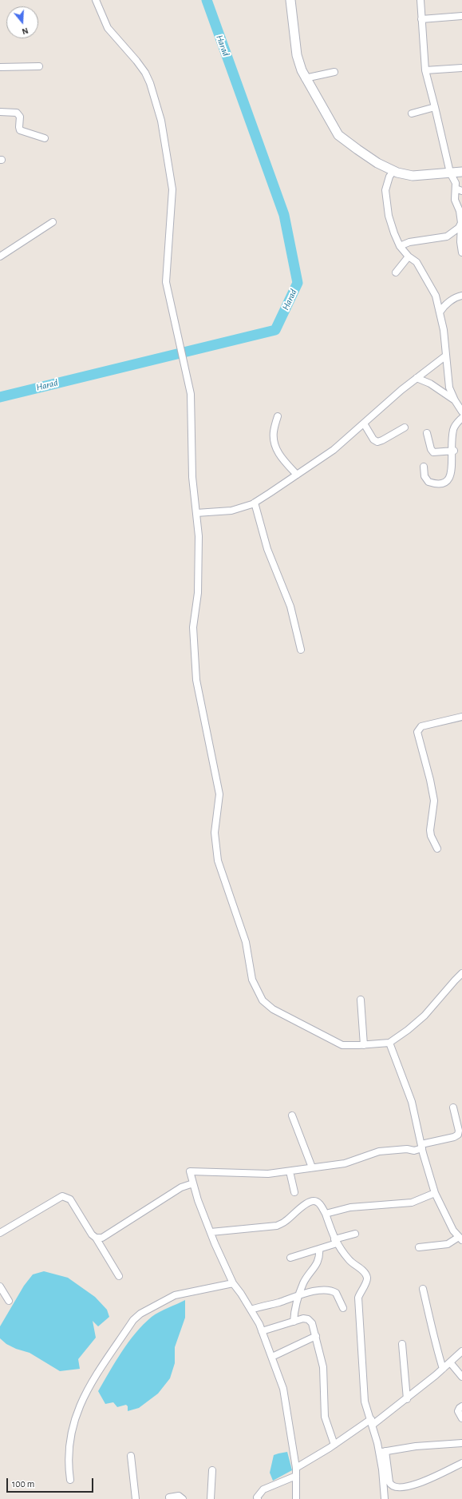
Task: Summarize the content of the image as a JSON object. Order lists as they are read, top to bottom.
{
  "water": ["Harad"],
  "scale_bar": "100 m",
  "north": "bottom"
}
